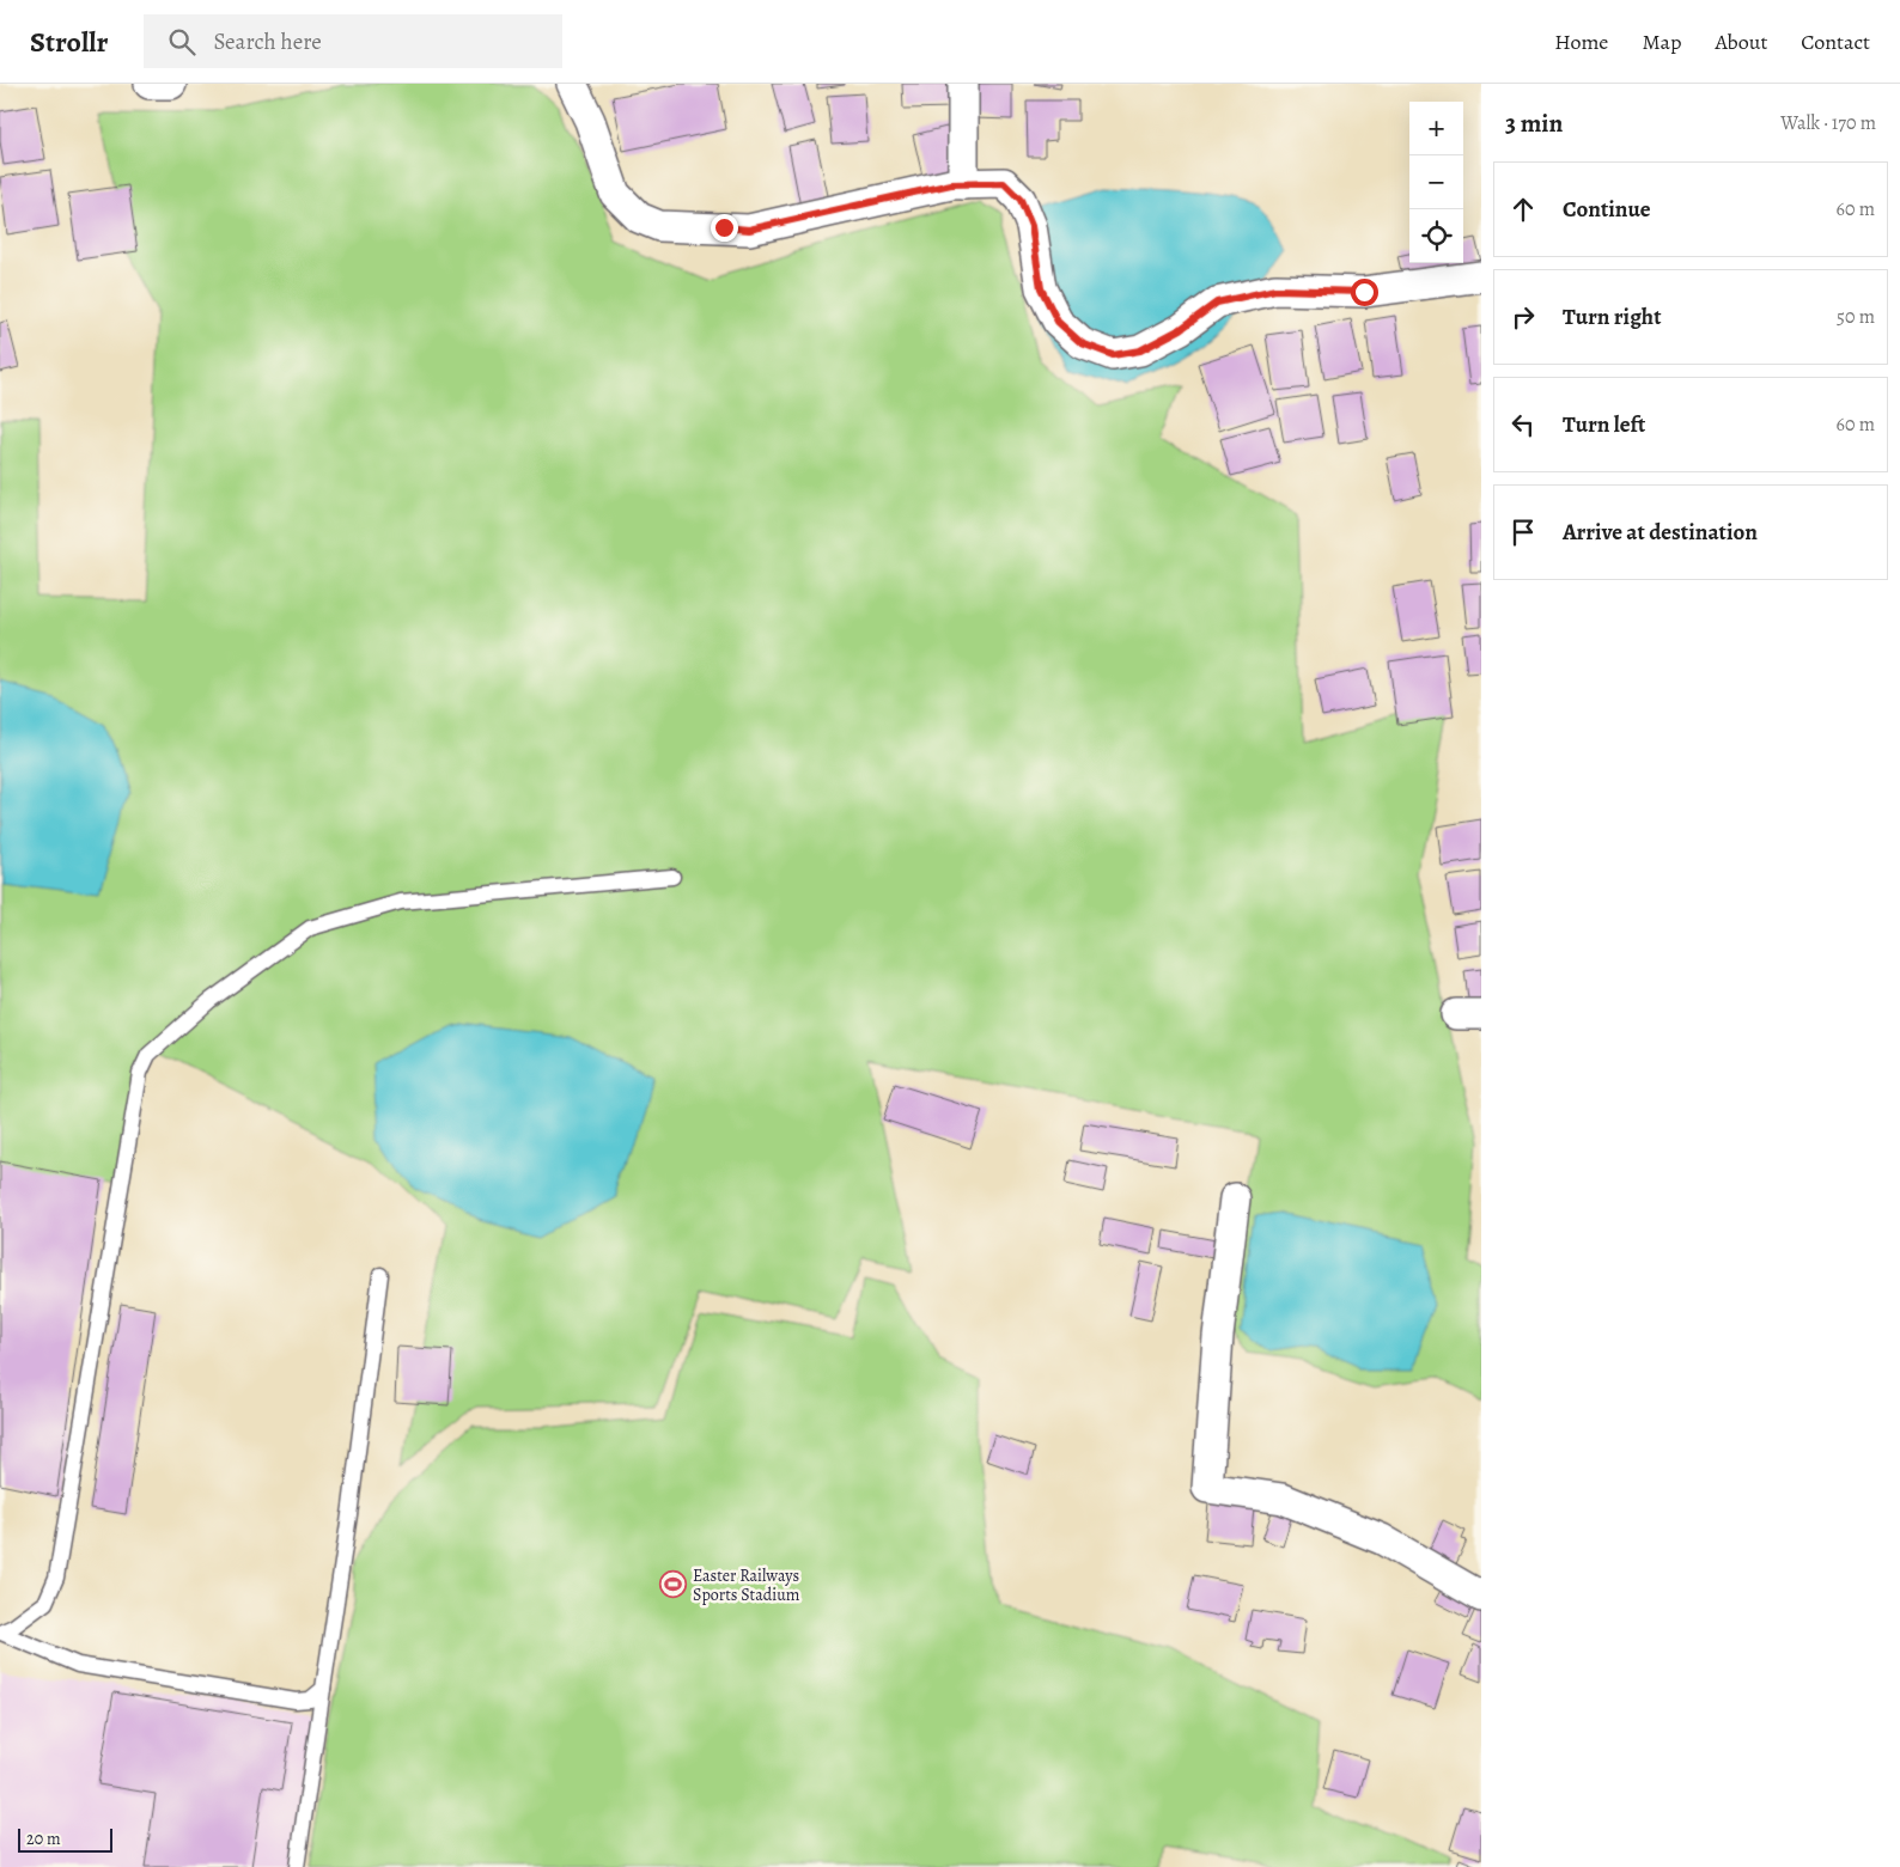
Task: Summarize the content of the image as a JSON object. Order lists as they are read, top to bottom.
{
  "places": {
    "sports": ["Easter Railways Sports Stadium"]
  },
  "scale_bar": "20 m",
  "page": {
    "header": "Strollr",
    "search": "Search here",
    "nav": [
      "Home",
      "Map",
      "About",
      "Contact"
    ],
    "heading": ["3 min", "Walk · 170 m"],
    "map_buttons": ["+", "−"],
    "list": [
      ["Continue", "60 m"],
      ["Turn right", "50 m"],
      ["Turn left", "60 m"],
      "Arrive at destination"
    ],
    "scale": "20 m"
  }
}
